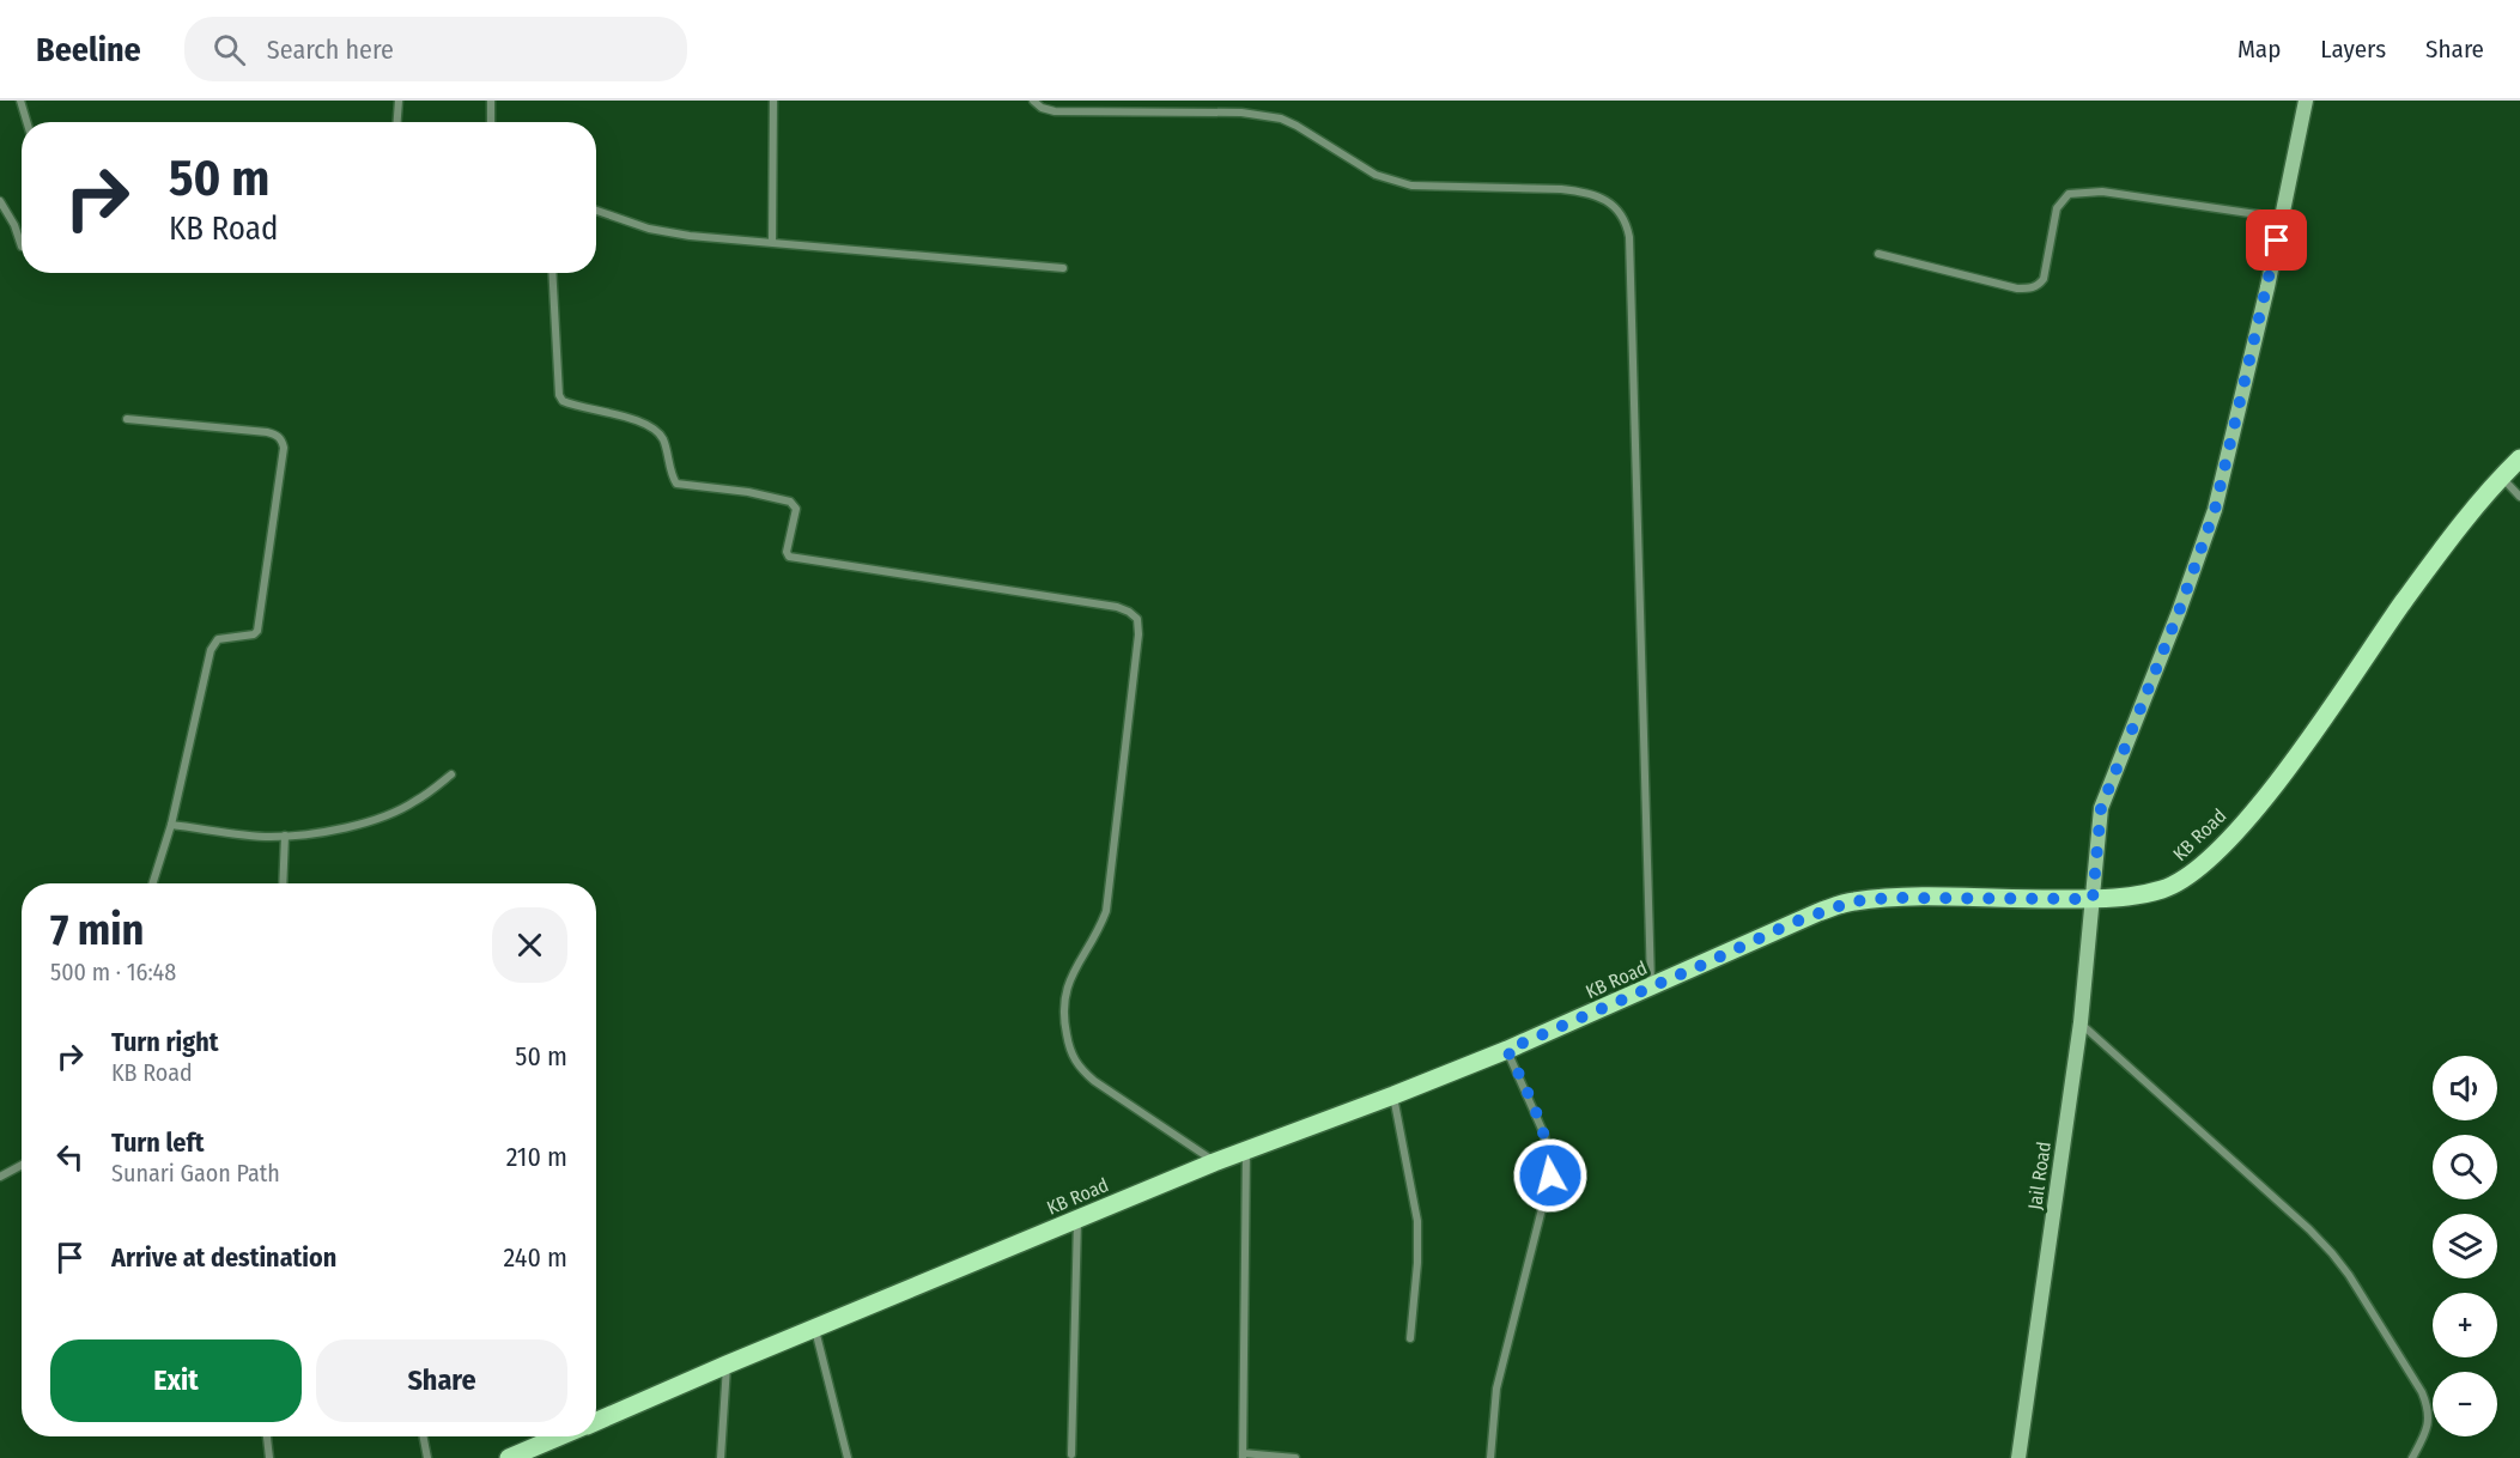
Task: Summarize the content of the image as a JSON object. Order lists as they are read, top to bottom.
{
  "streets": {
    "main road": ["KB Road"],
    "street": ["Jail Road"]
  },
  "crossings": [
    ["KB Road", "Jail Road"]
  ],
  "page": {
    "header": "Beeline",
    "search": "Search here",
    "nav": ["Map", "Layers", "Share"],
    "turn": ["50 m", "KB Road"],
    "heading": ["7 min", "500 m · 16:48"],
    "list": [
      {
        "name": "Turn right",
        "note": "KB Road",
        "value": "50 m"
      },
      {
        "name": "Turn left",
        "note": "Sunari Gaon Path",
        "value": "210 m"
      },
      {
        "name": "Arrive at destination",
        "value": "240 m"
      }
    ],
    "map_buttons": ["+", "−"],
    "buttons": ["Exit", "Share"]
  }
}
